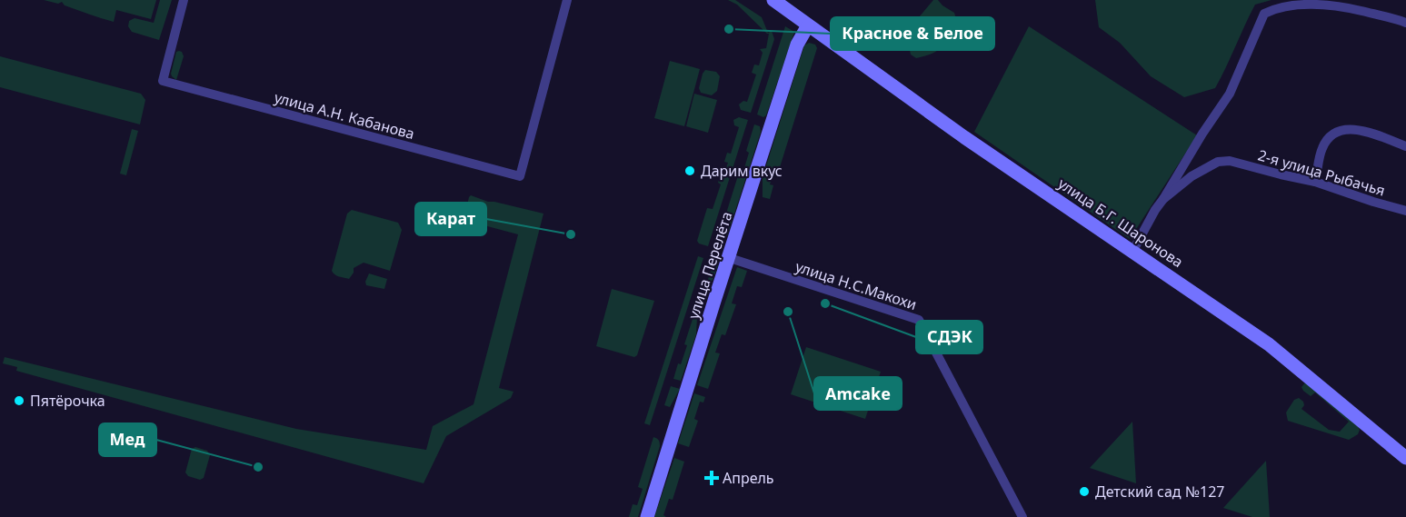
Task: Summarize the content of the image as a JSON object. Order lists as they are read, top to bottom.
{
  "streets": {
    "main road": ["улица Б.Г. Шаронова", "улица Перелёта"],
    "street": ["улица А.Н. Кабанова", "2-я улица Рыбачья", "улица Н.С.Макохи"]
  },
  "crossings": [
    ["улица Б.Г. Шаронова", "улица Перелёта"],
    ["улица Перелёта", "улица Н.С.Макохи"]
  ],
  "places": {
    "other": [
      "Красное & Белое",
      "Дарим вкус",
      "Карат",
      "СДЭК",
      "Amcake",
      "Пятёрочка",
      "Мед",
      "Детский сад №127"
    ],
    "health": ["Апрель"]
  }
}
